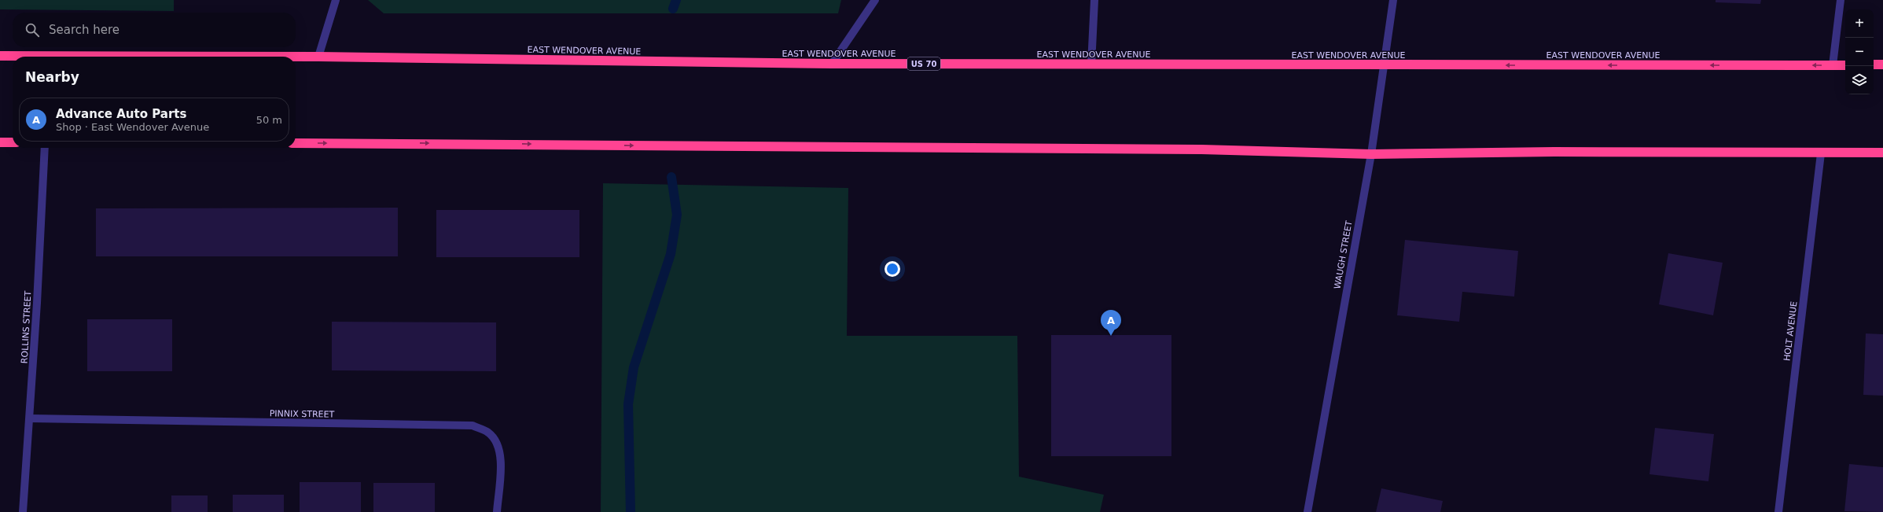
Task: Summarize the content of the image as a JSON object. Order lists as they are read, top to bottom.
{
  "streets": {
    "highway": ["EAST WENDOVER AVENUE", "US 70"],
    "street": [
      "WAUGH STREET",
      "ROLLINS STREET",
      "HOLT AVENUE",
      "PINNIX STREET"
    ]
  },
  "crossings": [
    ["EAST WENDOVER AVENUE", "WAUGH STREET"],
    ["ROLLINS STREET", "PINNIX STREET"]
  ],
  "page": {
    "map_buttons": ["+", "−"],
    "search": "Search here",
    "heading": "Nearby",
    "list": [
      {
        "mark": "A",
        "name": "Advance Auto Parts",
        "note": "Shop · East Wendover Avenue",
        "value": "50 m"
      }
    ],
    "pins": "A"
  }
}
